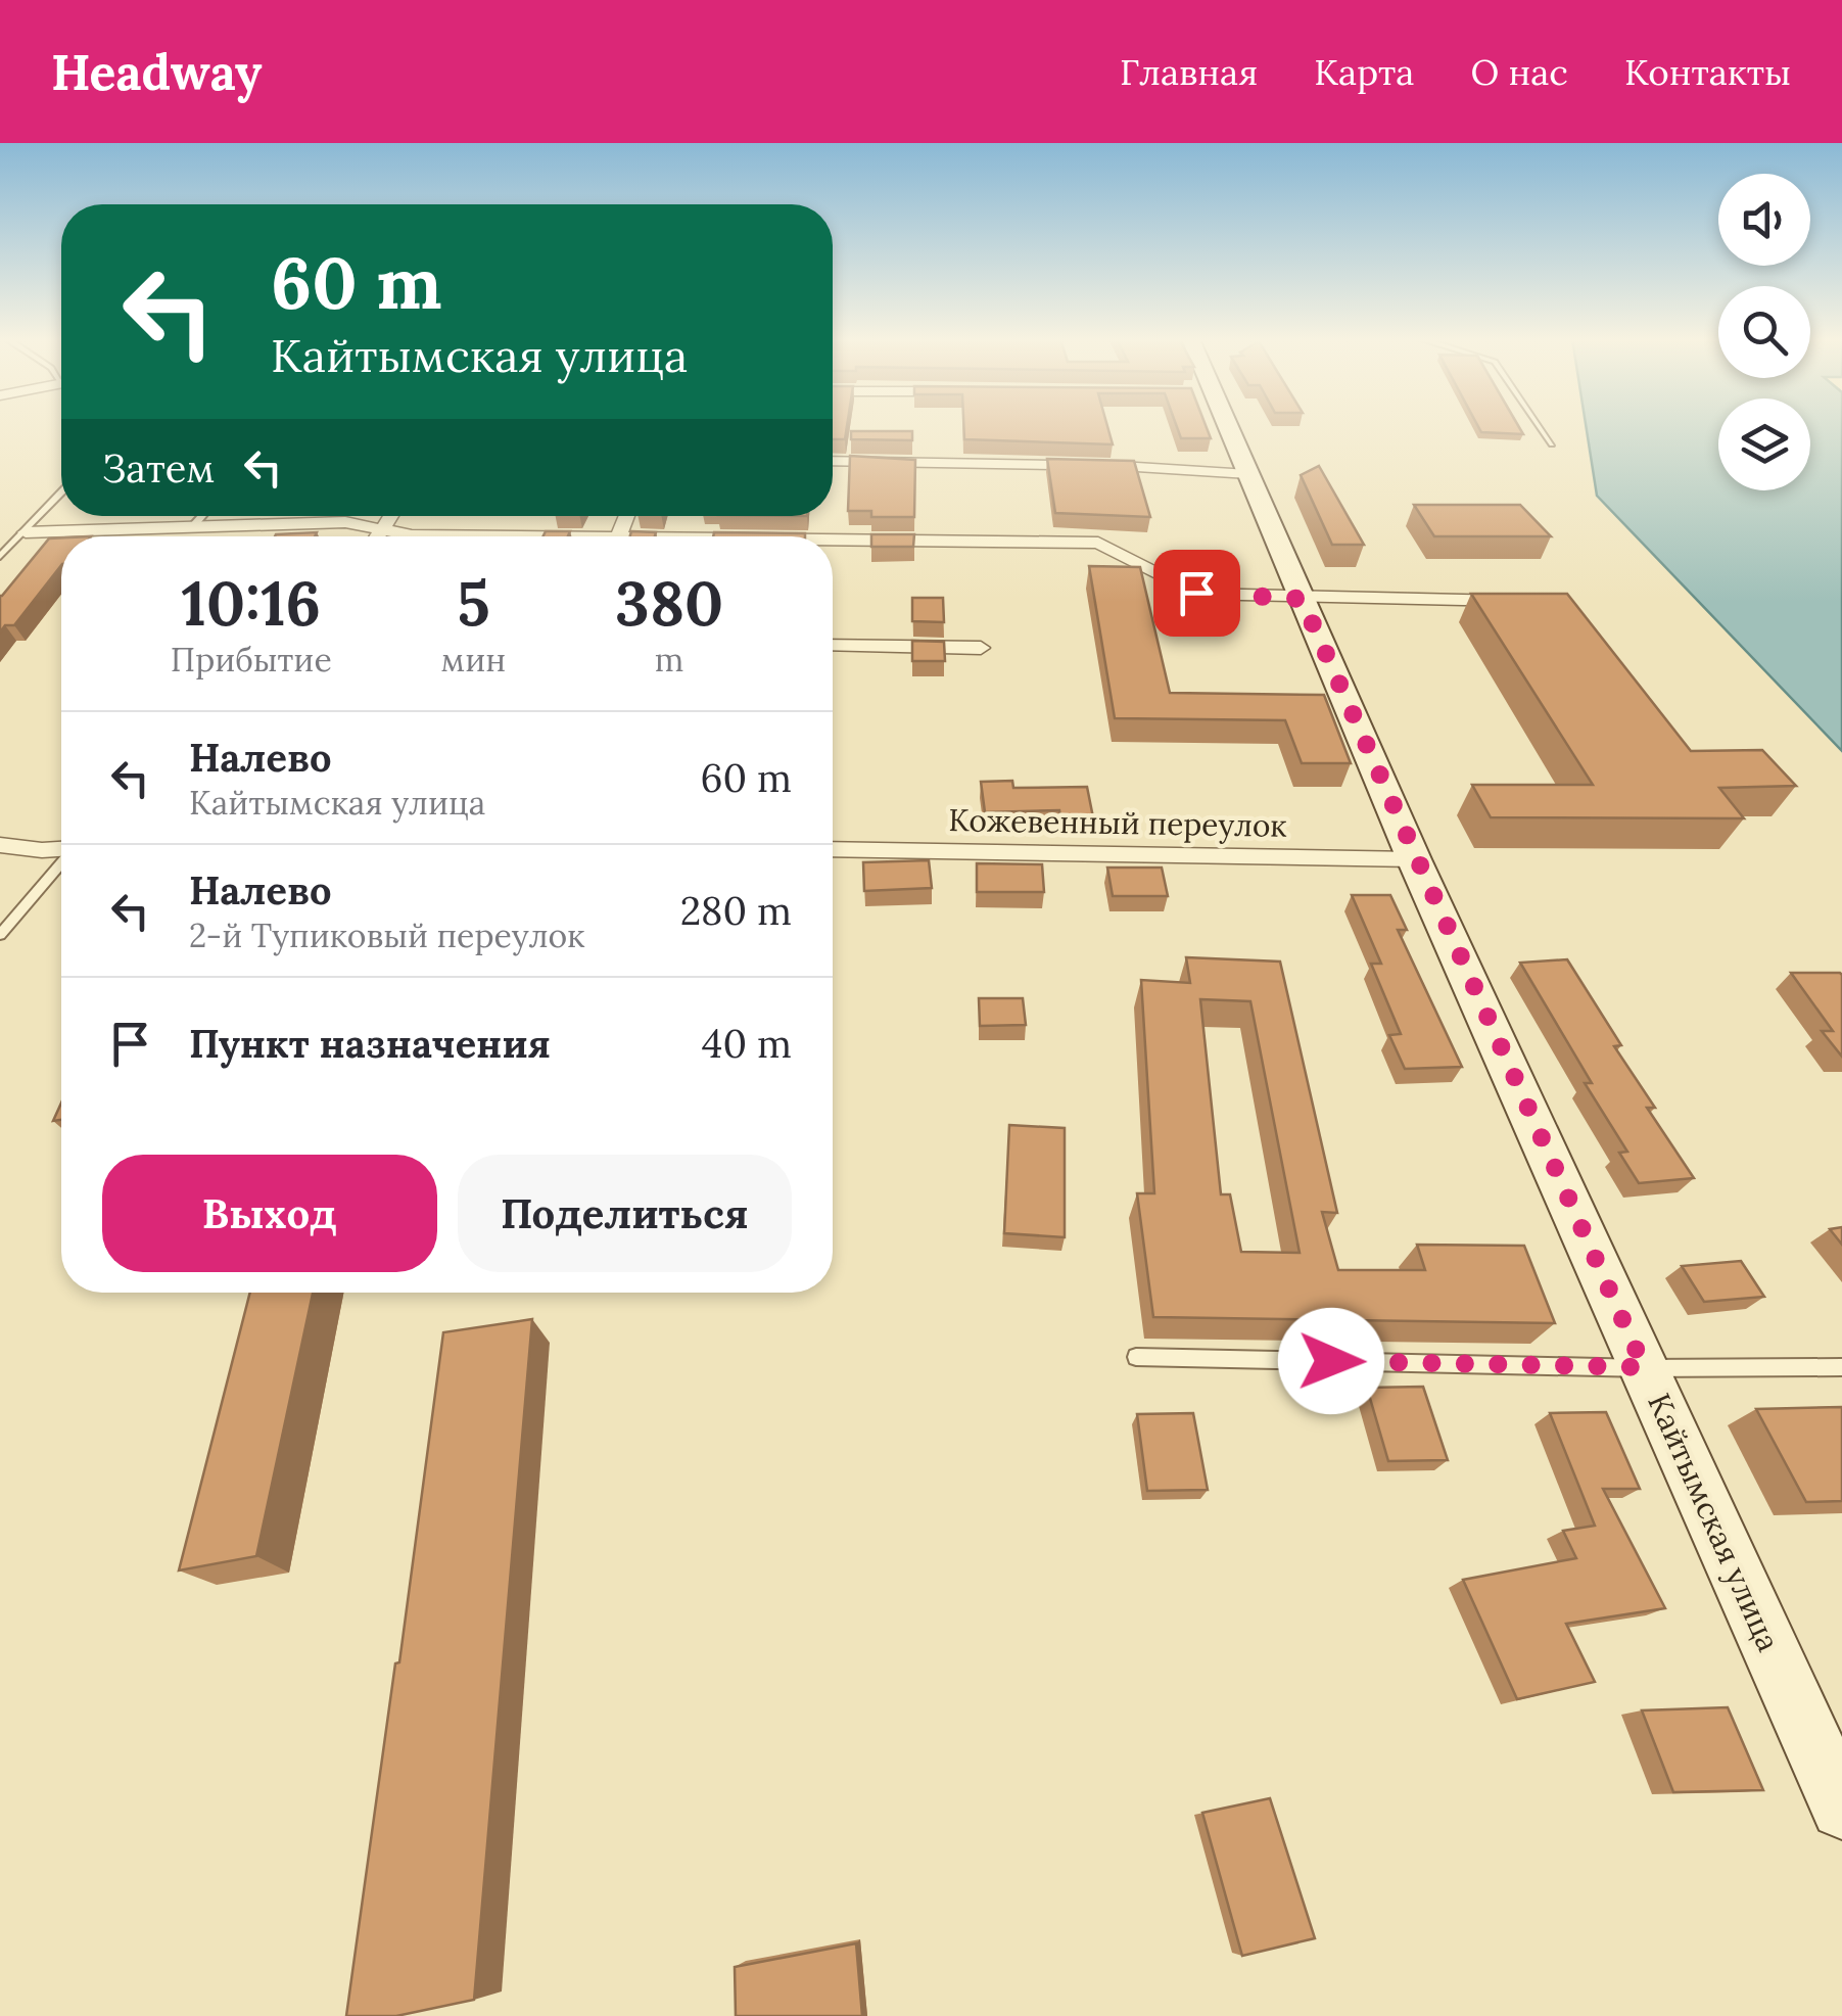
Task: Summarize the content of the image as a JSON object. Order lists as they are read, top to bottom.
{
  "streets": {
    "street": ["Кожевенный переулок", "Кайтымская улица"]
  },
  "crossings": [
    ["Кожевенный переулок", "Кайтымская улица"]
  ],
  "page": {
    "header": "Headway",
    "nav": [
      "Главная",
      "Карта",
      "О нас",
      "Контакты"
    ],
    "turn": ["60 m", "Кайтымская улица"],
    "then": "Затем",
    "eta": [
      "10:16",
      "Прибытие",
      "5",
      "мин",
      "380",
      "m"
    ],
    "list": [
      {
        "name": "Налево",
        "note": "Кайтымская улица",
        "value": "60 m"
      },
      {
        "name": "Налево",
        "note": "2-й Тупиковый переулок",
        "value": "280 m"
      },
      {
        "name": "Пункт назначения",
        "value": "40 m"
      }
    ],
    "buttons": ["Выход", "Поделиться"]
  }
}
